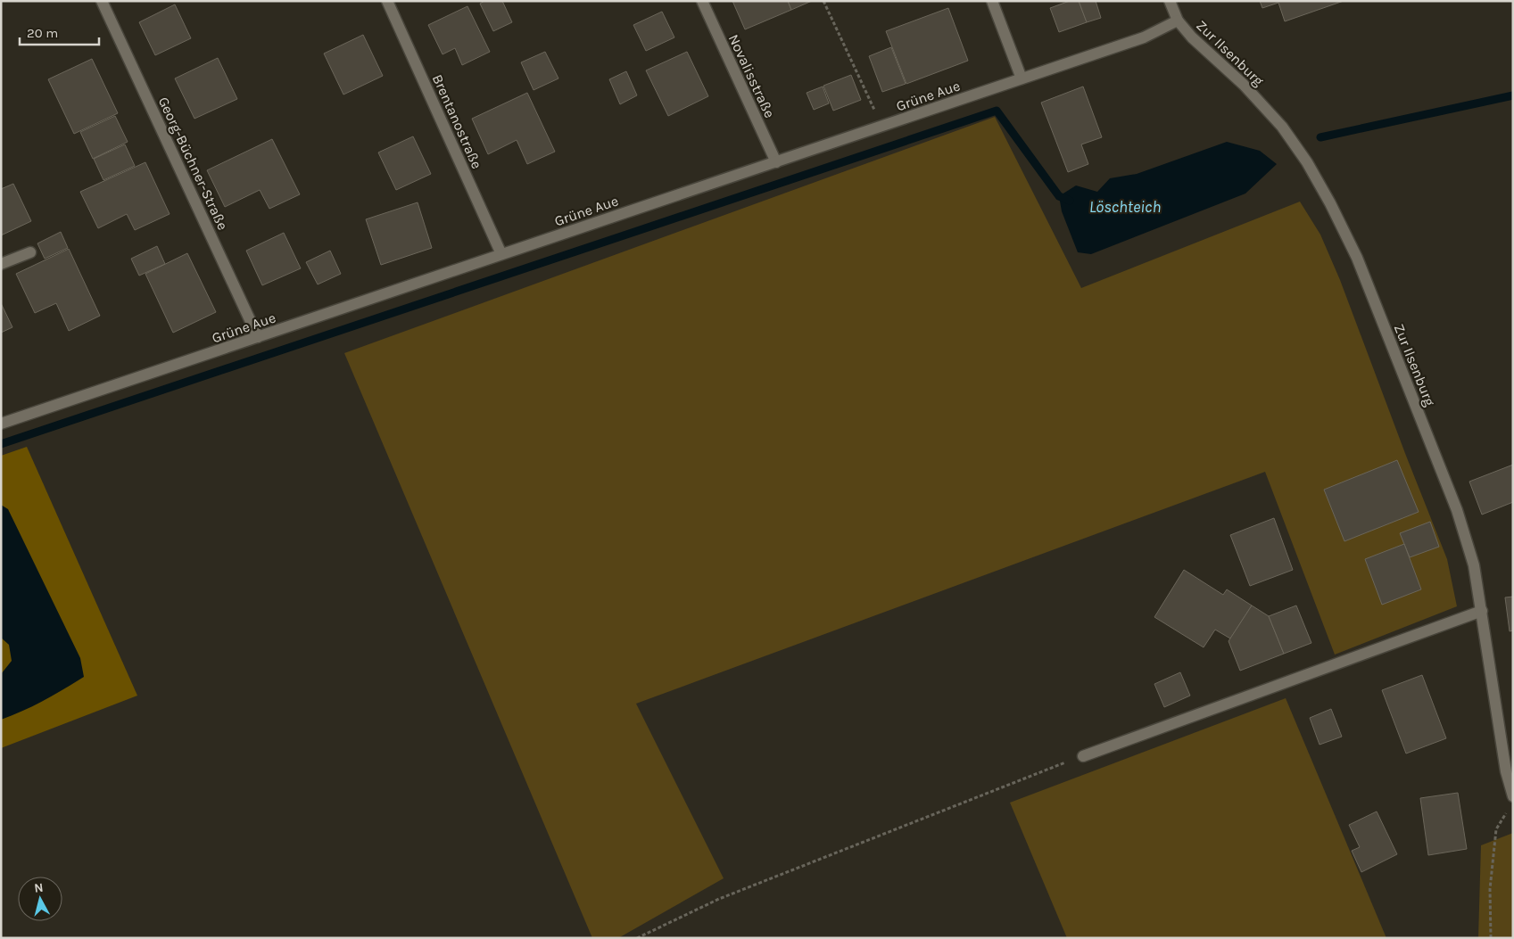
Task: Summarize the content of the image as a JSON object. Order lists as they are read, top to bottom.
{
  "streets": {
    "street": [
      "Zur Ilsenburg",
      "Novalisstraße",
      "Grüne Aue",
      "Brentanostraße",
      "Georg-Büchner-Straße"
    ]
  },
  "crossings": [
    ["Zur Ilsenburg", "Grüne Aue"],
    ["Novalisstraße", "Grüne Aue"],
    ["Grüne Aue", "Brentanostraße"],
    ["Grüne Aue", "Georg-Büchner-Straße"]
  ],
  "water": ["Löschteich"],
  "scale_bar": "20 m",
  "north": "top"
}
